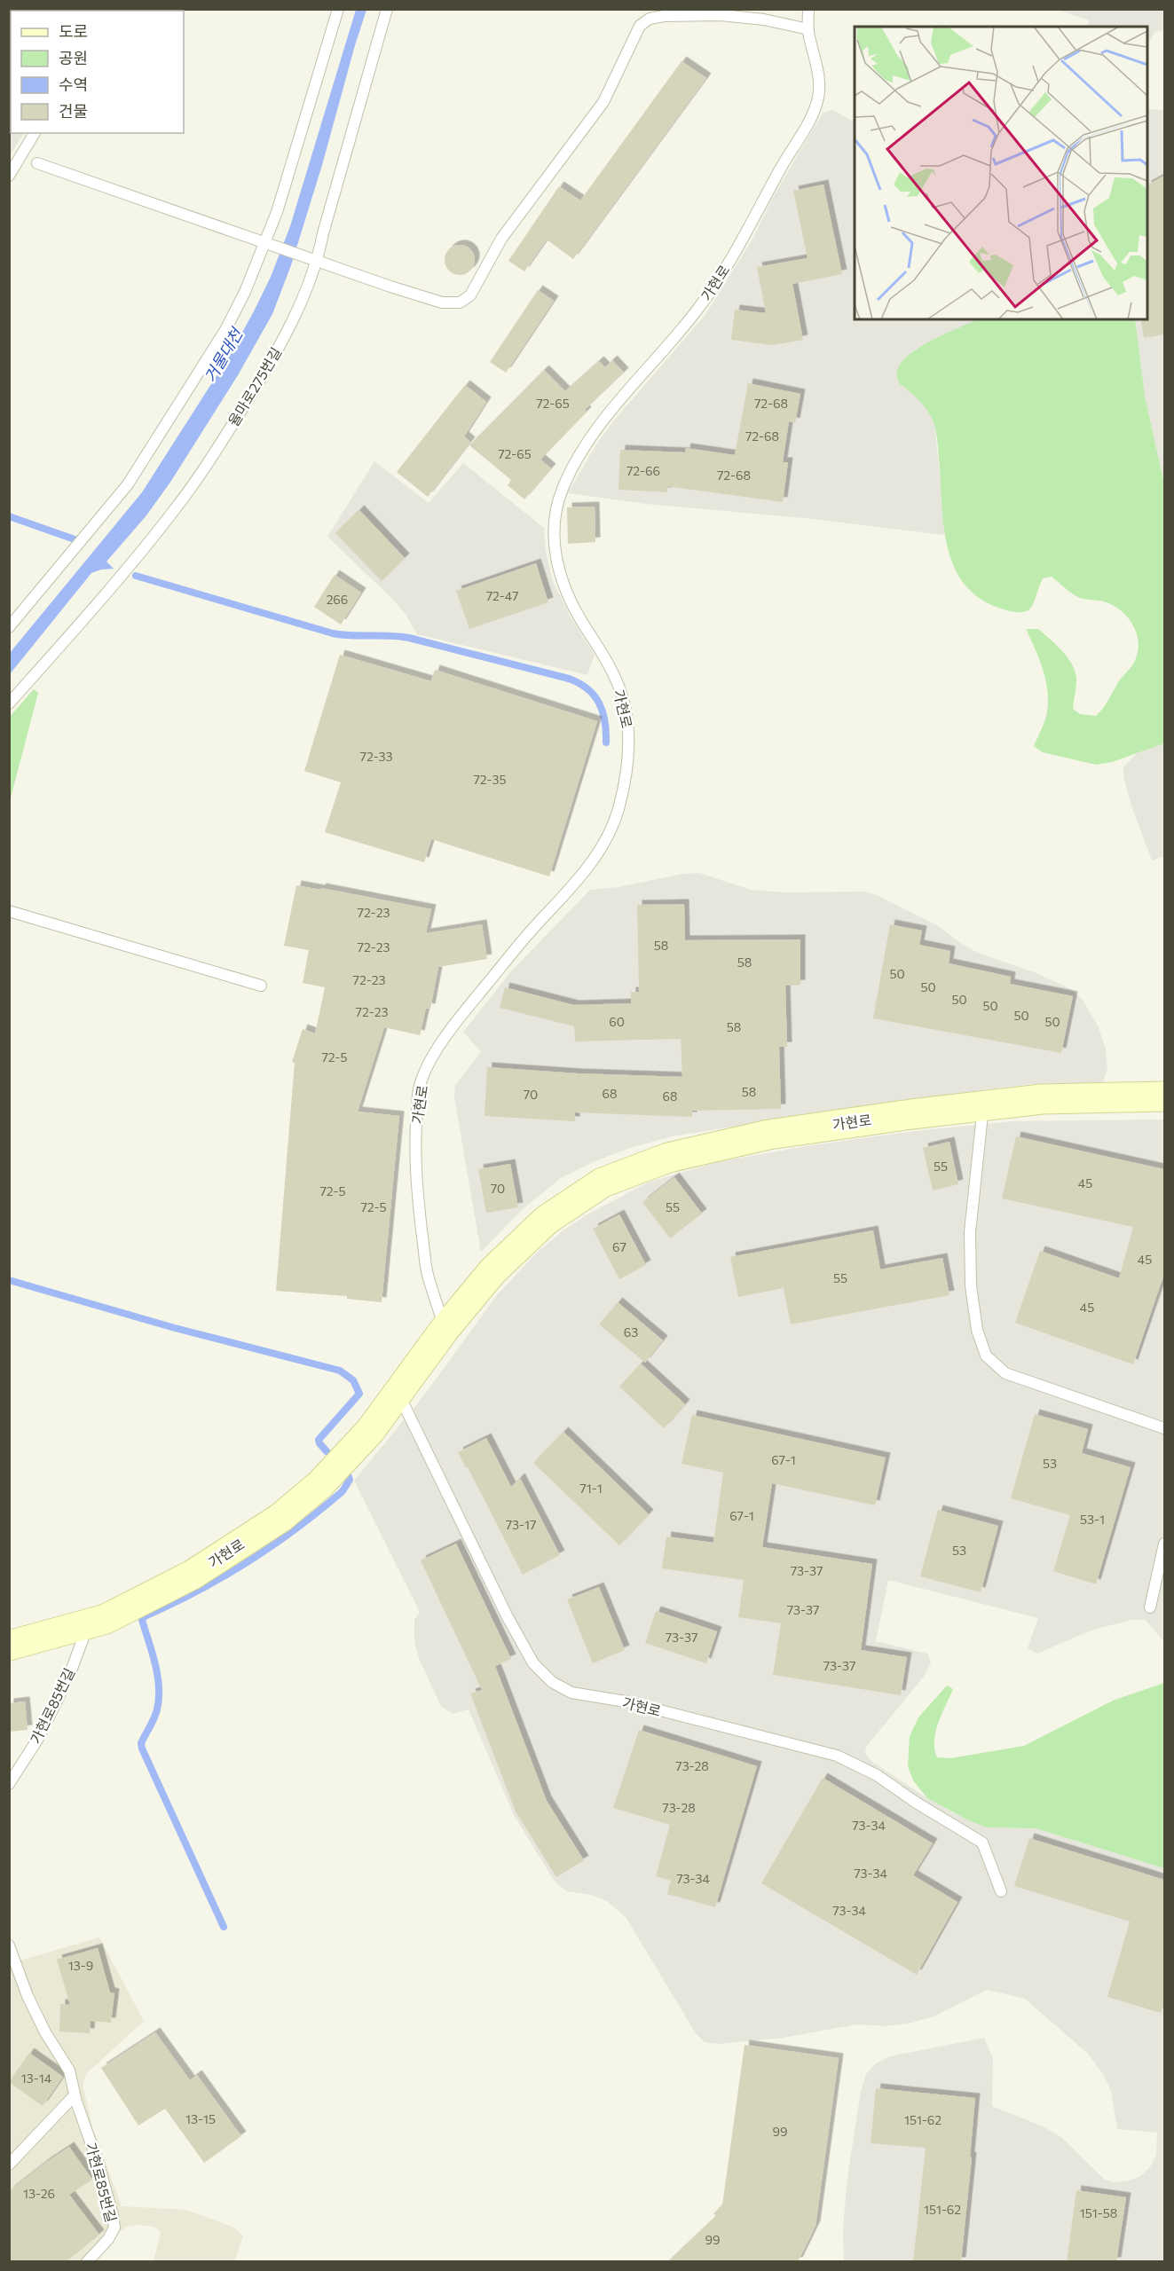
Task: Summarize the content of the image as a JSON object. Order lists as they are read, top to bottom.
{
  "streets": {
    "street": ["가현로"],
    "lane": ["율마로275번길", "가현로85번길"]
  },
  "crossings": [
    ["가현로", "가현로85번길"]
  ],
  "water": ["거물대천"],
  "house_numbers": [
    "72-65",
    "72-68",
    "72-68",
    "72-65",
    "72-66",
    "72-68",
    "72-47",
    "266",
    "72-33",
    "72-35",
    "72-23",
    "58",
    "72-23",
    "58",
    "50",
    "72-23",
    "50",
    "50",
    "50",
    "72-23",
    "50",
    "60",
    "50",
    "58",
    "72-5",
    "58",
    "68",
    "70",
    "68",
    "55",
    "45",
    "70",
    "72-5",
    "72-5",
    "55",
    "67",
    "45",
    "55",
    "45",
    "63",
    "67-1",
    "53",
    "71-1",
    "67-1",
    "53-1",
    "73-17",
    "53",
    "73-37",
    "73-37",
    "73-37",
    "73-37",
    "73-28",
    "73-28",
    "73-34",
    "73-34",
    "73-34",
    "73-34",
    "13-9",
    "13-14",
    "13-15",
    "151-62",
    "99",
    "13-26",
    "151-62",
    "151-58",
    "99"
  ],
  "legend": [
    "도로",
    "공원",
    "수역",
    "건물"
  ]
}
